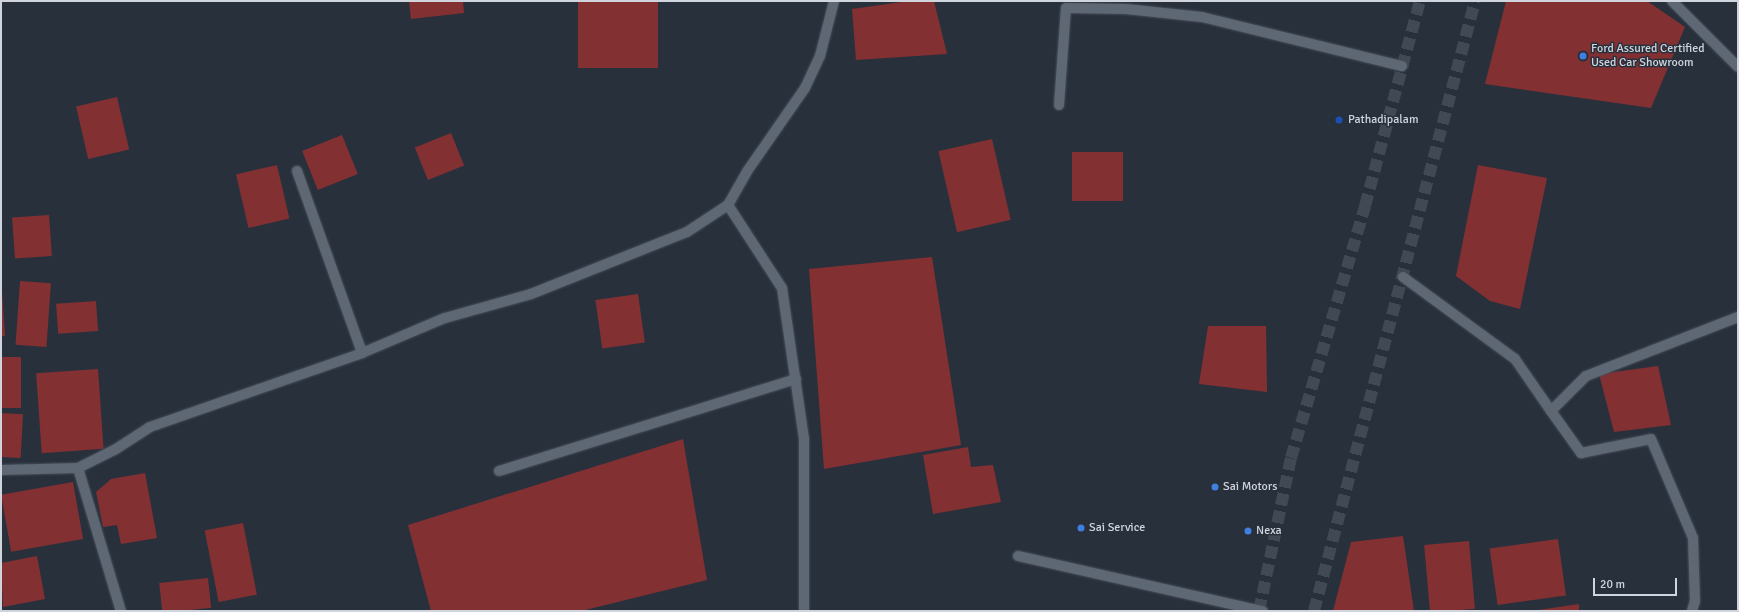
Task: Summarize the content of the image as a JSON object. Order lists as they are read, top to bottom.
{
  "places": [
    "Ford Assured Certified Used Car Showroom",
    "Pathadipalam",
    "Sai Motors",
    "Sai Service",
    "Nexa"
  ],
  "scale_bar": "20 m"
}
